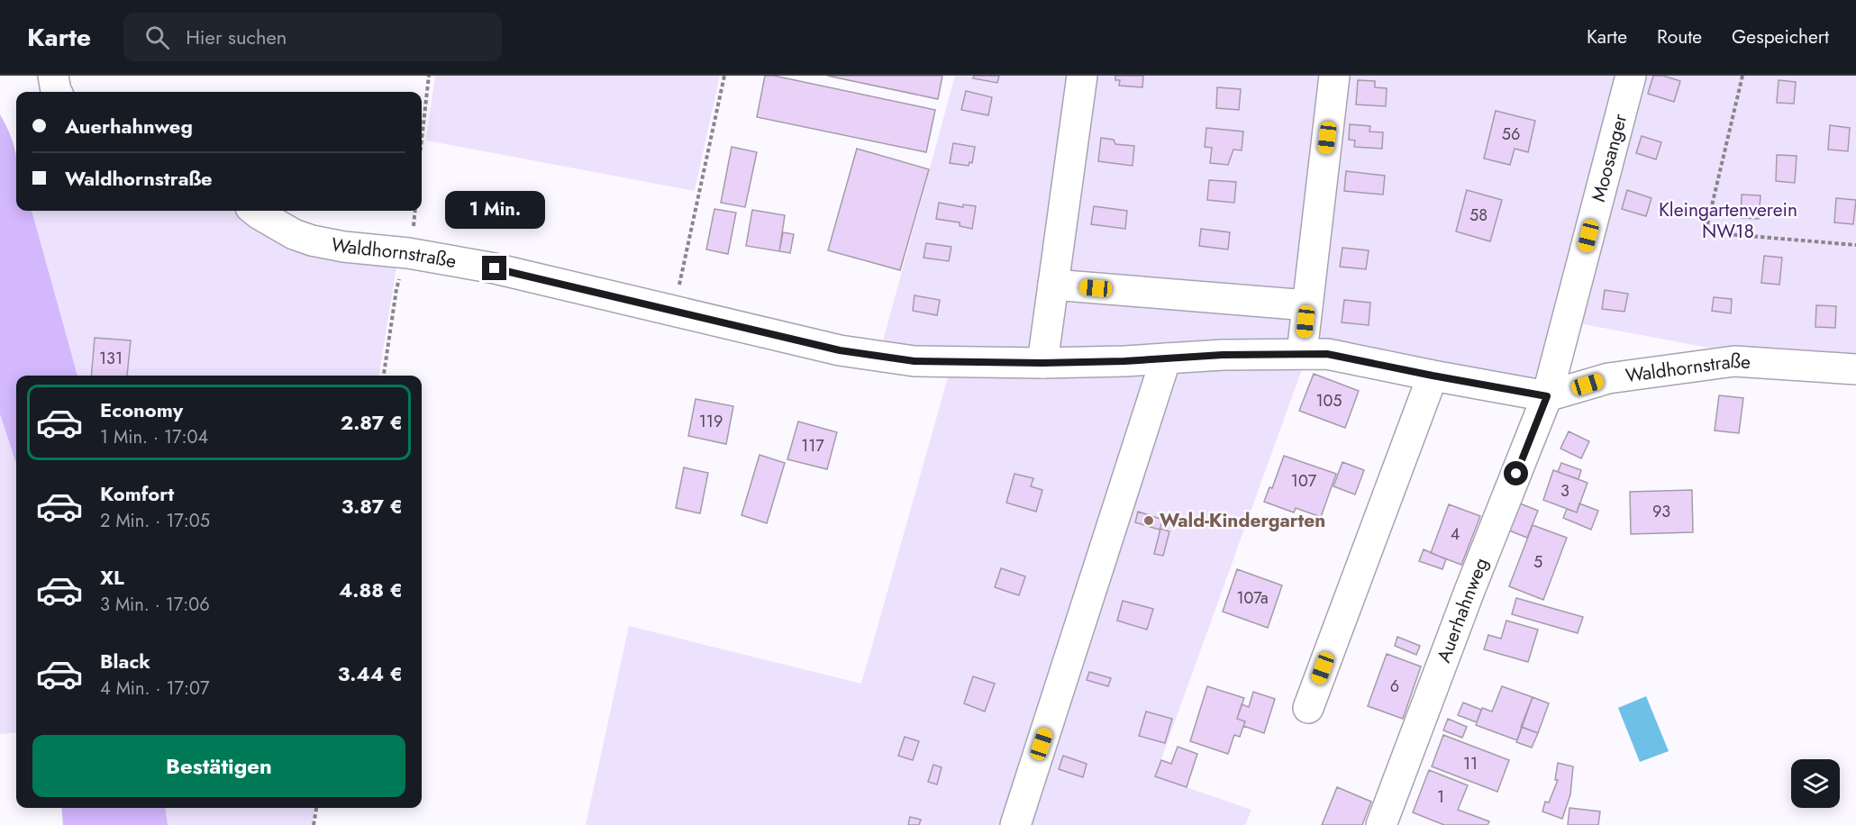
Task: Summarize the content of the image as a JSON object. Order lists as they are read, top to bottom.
{
  "streets": {
    "street": ["Moosanger", "Waldhornstraße", "Auerhahnweg"]
  },
  "crossings": [
    ["Moosanger", "Waldhornstraße"],
    ["Moosanger", "Auerhahnweg"],
    ["Waldhornstraße", "Auerhahnweg"]
  ],
  "parks": ["Kleingartenverein NW18"],
  "places": ["Wald-Kindergarten"],
  "house_numbers": [
    "56",
    "58",
    "131",
    "105",
    "119",
    "117",
    "107",
    "3",
    "93",
    "4",
    "5",
    "107a",
    "6",
    "11",
    "1"
  ],
  "page": {
    "header": "Karte",
    "search": "Hier suchen",
    "nav": ["Karte", "Route", "Gespeichert"],
    "banner": ["Auerhahnweg", "Waldhornstraße"],
    "bubble": "1 Min.",
    "list": [
      {
        "name": "Economy",
        "note": "1 Min. · 17:04",
        "value": "2.87 €"
      },
      {
        "name": "Komfort",
        "note": "2 Min. · 17:05",
        "value": "3.87 €"
      },
      {
        "name": "XL",
        "note": "3 Min. · 17:06",
        "value": "4.88 €"
      },
      {
        "name": "Black",
        "note": "4 Min. · 17:07",
        "value": "3.44 €"
      }
    ],
    "buttons": "Bestätigen"
  }
}
